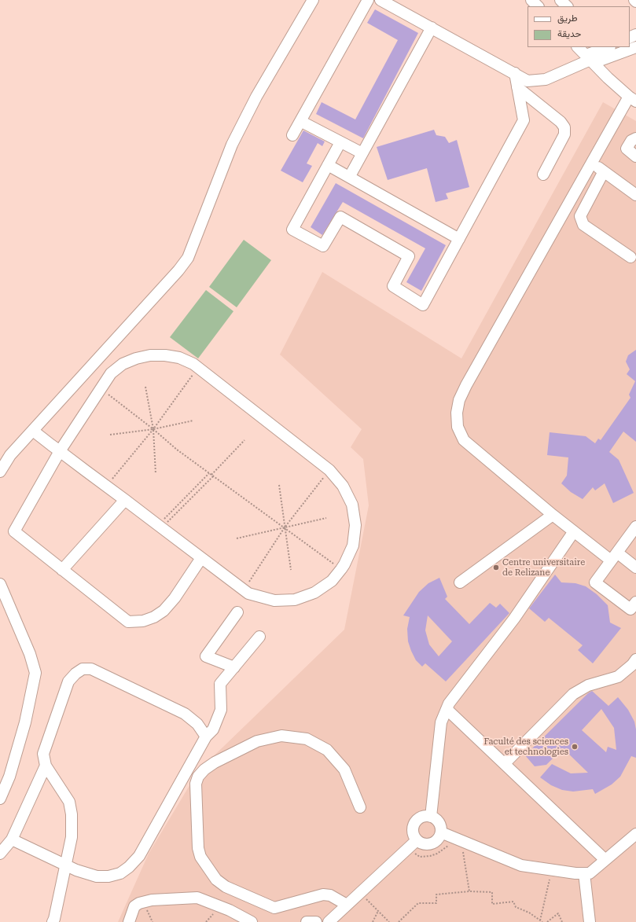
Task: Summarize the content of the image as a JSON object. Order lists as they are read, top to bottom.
{
  "places": ["Centre universitaire de Relizane", "Faculté des sciences et technologies"],
  "legend": ["طريق", "حديقة"]
}
